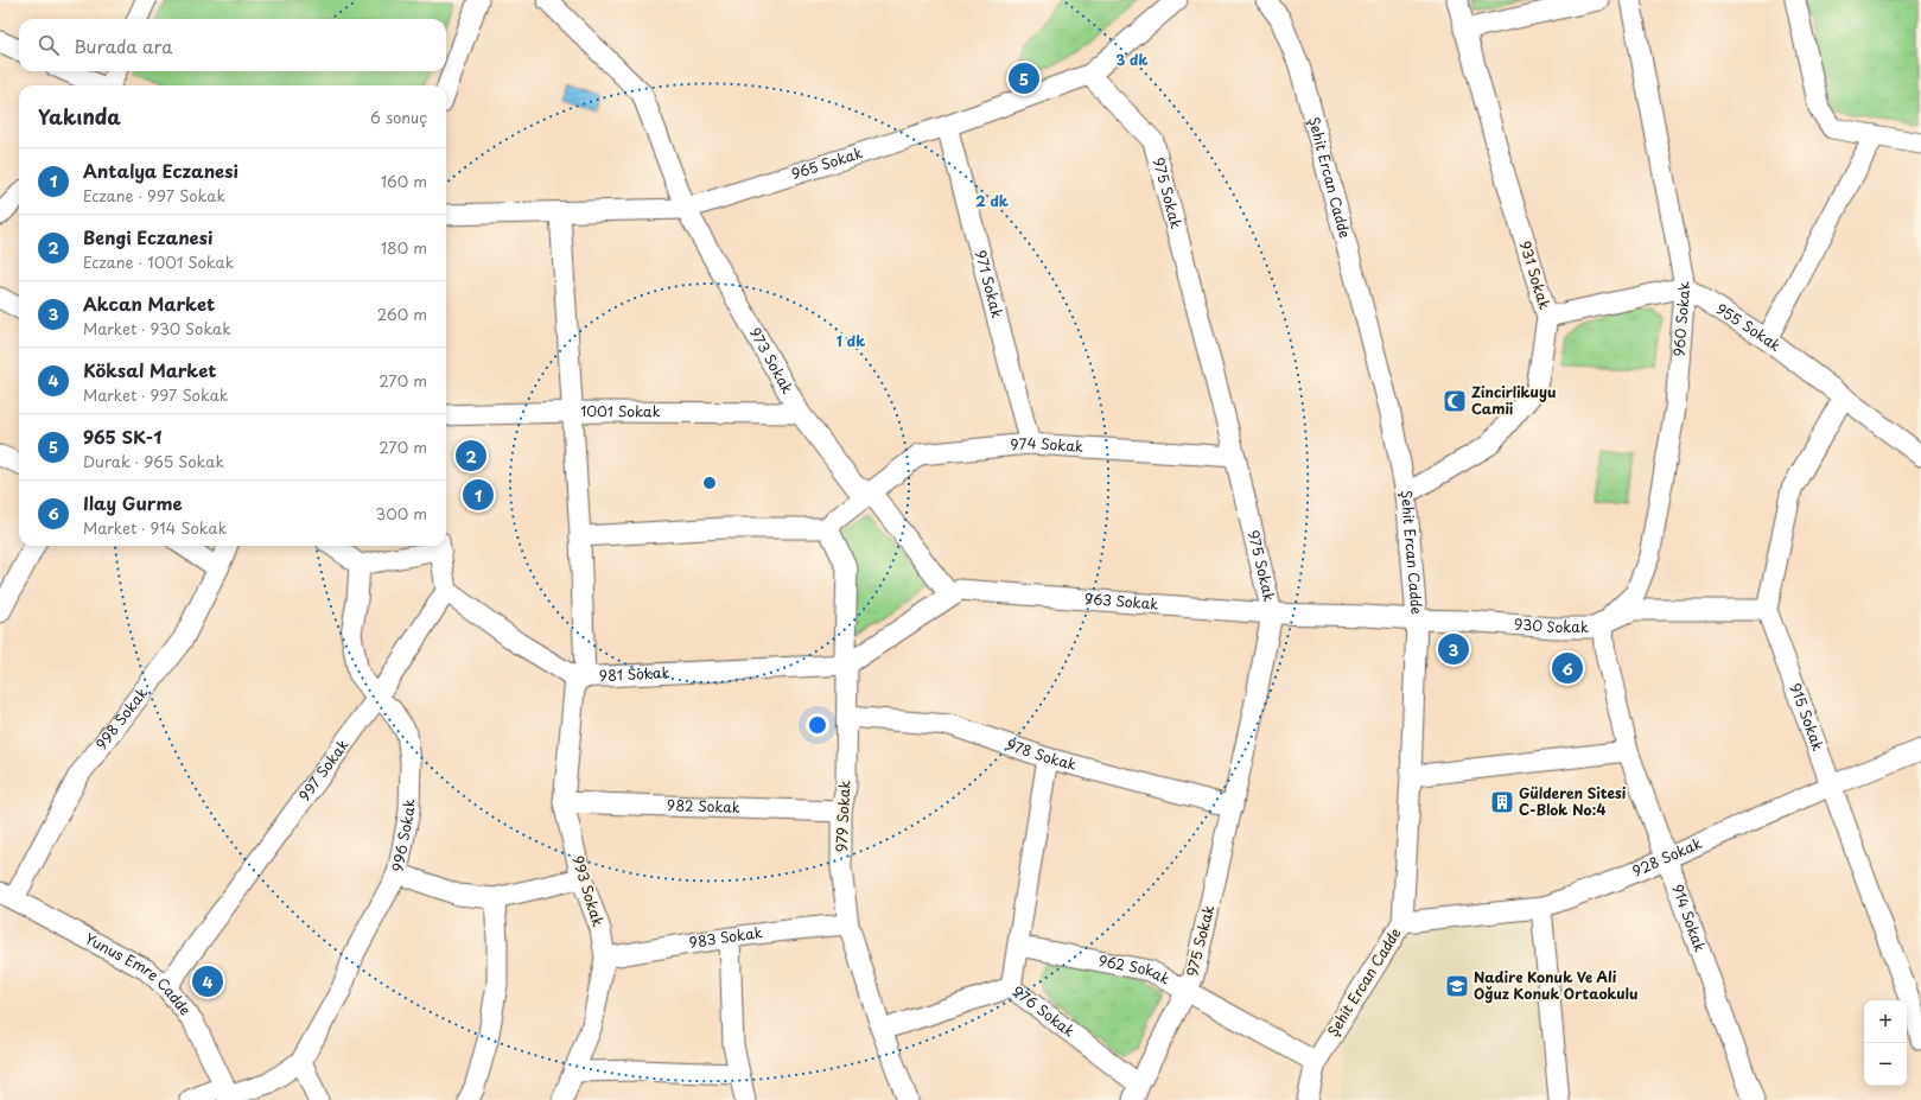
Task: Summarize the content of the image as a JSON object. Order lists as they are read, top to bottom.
{
  "streets": {
    "street": [
      "965 Sokak",
      "Şehit Ercan Cadde",
      "975 Sokak",
      "931 Sokak",
      "971 Sokak",
      "960 Sokak",
      "955 Sokak",
      "973 Sokak",
      "1001 Sokak",
      "974 Sokak",
      "963 Sokak",
      "930 Sokak",
      "981 Sokak",
      "915 Sokak",
      "998 Sokak",
      "978 Sokak",
      "997 Sokak",
      "982 Sokak",
      "979 Sokak",
      "996 Sokak",
      "928 Sokak",
      "993 Sokak",
      "914 Sokak",
      "983 Sokak",
      "962 Sokak",
      "Yunus Emre Cadde",
      "976 Sokak"
    ]
  },
  "crossings": [
    ["965 Sokak", "975 Sokak"],
    ["965 Sokak", "971 Sokak"],
    ["965 Sokak", "973 Sokak"],
    ["965 Sokak", "993 Sokak"],
    ["Şehit Ercan Cadde", "931 Sokak"],
    ["Şehit Ercan Cadde", "963 Sokak"],
    ["Şehit Ercan Cadde", "930 Sokak"],
    ["Şehit Ercan Cadde", "928 Sokak"],
    ["Şehit Ercan Cadde", "962 Sokak"],
    ["975 Sokak", "974 Sokak"],
    ["975 Sokak", "963 Sokak"],
    ["975 Sokak", "978 Sokak"],
    ["975 Sokak", "962 Sokak"],
    ["975 Sokak", "976 Sokak"],
    ["971 Sokak", "974 Sokak"],
    ["960 Sokak", "955 Sokak"],
    ["960 Sokak", "930 Sokak"],
    ["960 Sokak", "914 Sokak"],
    ["973 Sokak", "1001 Sokak"],
    ["973 Sokak", "974 Sokak"],
    ["973 Sokak", "963 Sokak"],
    ["1001 Sokak", "993 Sokak"],
    ["974 Sokak", "979 Sokak"],
    ["963 Sokak", "930 Sokak"],
    ["963 Sokak", "981 Sokak"],
    ["963 Sokak", "979 Sokak"],
    ["930 Sokak", "915 Sokak"],
    ["930 Sokak", "914 Sokak"],
    ["981 Sokak", "979 Sokak"],
    ["981 Sokak", "993 Sokak"],
    ["915 Sokak", "928 Sokak"],
    ["998 Sokak", "Yunus Emre Cadde"],
    ["978 Sokak", "979 Sokak"],
    ["997 Sokak", "996 Sokak"],
    ["997 Sokak", "Yunus Emre Cadde"],
    ["982 Sokak", "979 Sokak"],
    ["982 Sokak", "993 Sokak"],
    ["979 Sokak", "983 Sokak"],
    ["979 Sokak", "976 Sokak"],
    ["996 Sokak", "Yunus Emre Cadde"],
    ["928 Sokak", "914 Sokak"],
    ["993 Sokak", "983 Sokak"]
  ],
  "places": {
    "mosque": ["Zincirlikuyu Camii"],
    "building": ["Gülderen Sitesi C-Blok No:4"],
    "school or university": ["Nadire Konuk Ve Ali Oğuz Konuk Ortaokulu"]
  },
  "page": {
    "search": "Burada ara",
    "pins": [
      "5",
      "2",
      "1",
      "3",
      "6",
      "4"
    ],
    "heading": ["Yakında", "6 sonuç"],
    "list": [
      {
        "mark": "1",
        "name": "Antalya Eczanesi",
        "note": "Eczane · 997 Sokak",
        "value": "160 m"
      },
      {
        "mark": "2",
        "name": "Bengi Eczanesi",
        "note": "Eczane · 1001 Sokak",
        "value": "180 m"
      },
      {
        "mark": "3",
        "name": "Akcan Market",
        "note": "Market · 930 Sokak",
        "value": "260 m"
      },
      {
        "mark": "4",
        "name": "Köksal Market",
        "note": "Market · 997 Sokak",
        "value": "270 m"
      },
      {
        "mark": "5",
        "name": "965 SK-1",
        "note": "Durak · 965 Sokak",
        "value": "270 m"
      },
      {
        "mark": "6",
        "name": "Ilay Gurme",
        "note": "Market · 914 Sokak",
        "value": "300 m"
      }
    ],
    "map_buttons": ["+", "−"]
  },
  "rings": ["3 dk", "2 dk", "1 dk"]
}
